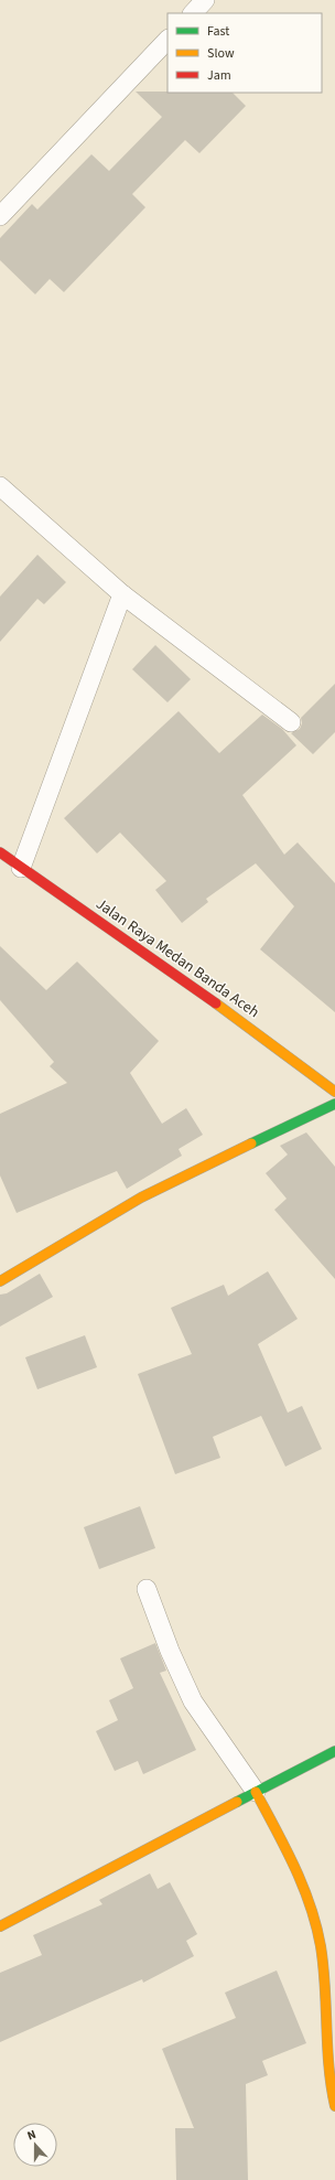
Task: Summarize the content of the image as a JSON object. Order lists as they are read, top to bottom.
{
  "streets": {
    "main road": ["Jalan Raya Medan Banda Aceh"]
  },
  "legend": ["Fast", "Slow", "Jam"],
  "north": "top"
}
